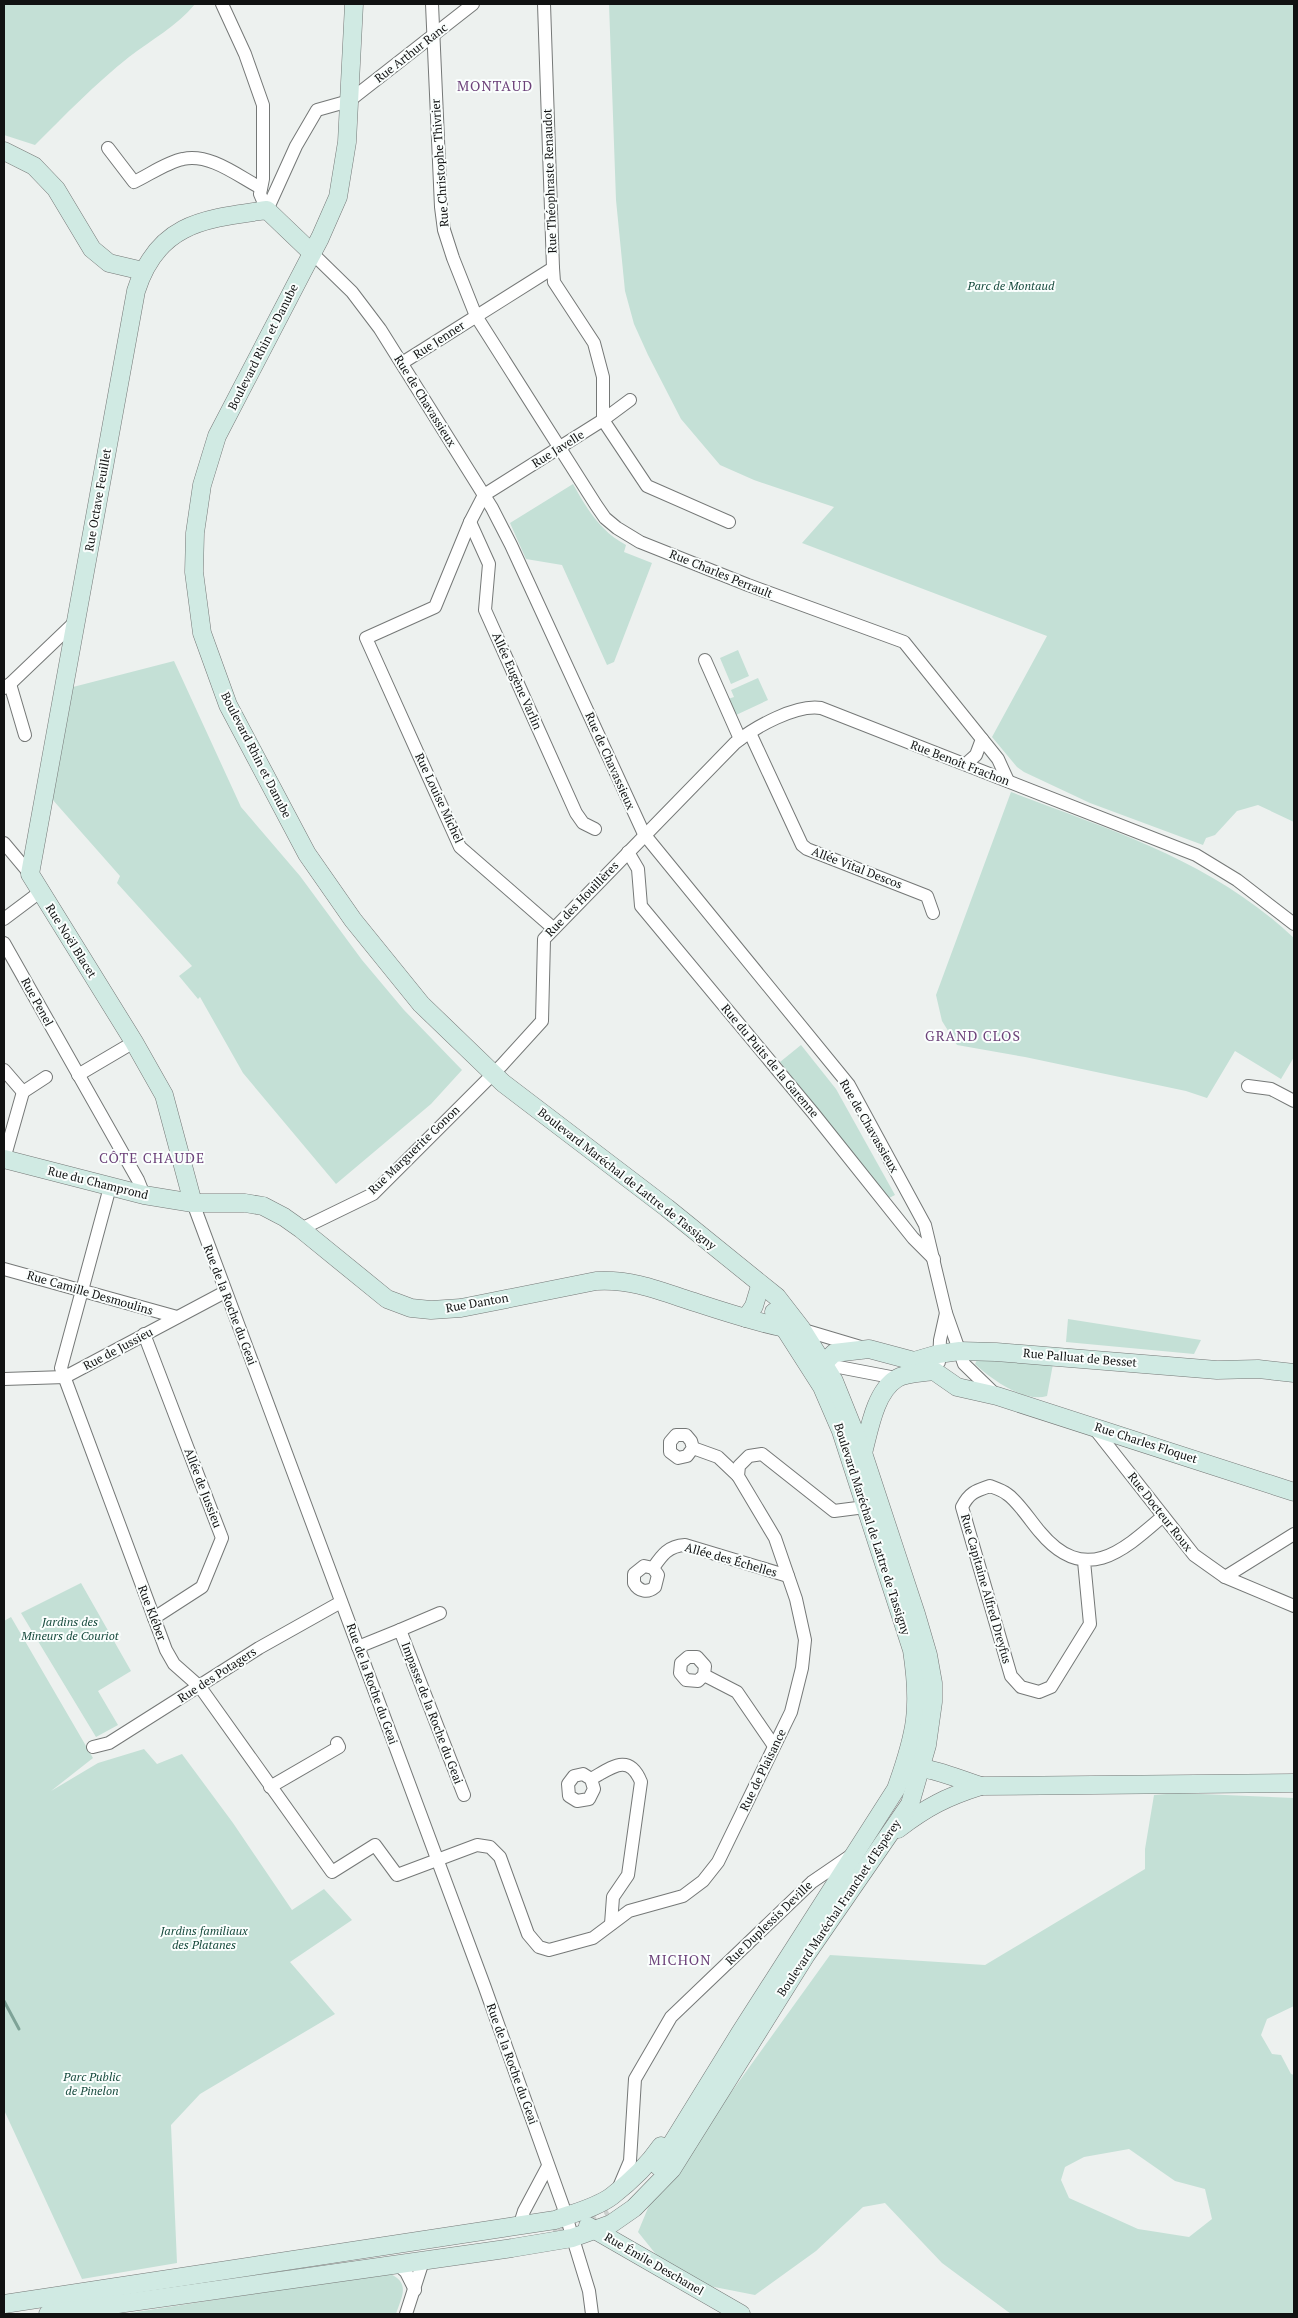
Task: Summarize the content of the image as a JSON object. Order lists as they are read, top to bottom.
{
  "streets": {
    "main road": [
      "Boulevard Rhin et Danube",
      "Rue de Chavassieux",
      "Rue Octave Feuillet",
      "Rue Noël Blacet",
      "Boulevard Maréchal de Lattre de Tassigny",
      "Rue du Champrond",
      "Rue Danton",
      "Rue Palluat de Besset",
      "Rue Charles Floquet",
      "Boulevard Maréchal Franchet d'Espèrey",
      "Rue Émile Deschanel"
    ],
    "street": [
      "Rue Arthur Ranc",
      "Rue Christophe Thivrier",
      "Rue Théophraste Renaudot",
      "Rue Jenner",
      "Rue Javelle",
      "Rue Charles Perrault",
      "Allée Eugène Varlin",
      "Rue Benoît Frachon",
      "Rue Louise Michel",
      "Allée Vital Descos",
      "Rue des Houillères",
      "Rue Penel",
      "Rue du Puits de la Garenne",
      "Rue Marguerite Gonon",
      "Rue Camille Desmoulins",
      "Rue de la Roche du Geai",
      "Rue de Jussieu",
      "Allée de Jussieu",
      "Rue Docteur Roux",
      "Allée des Échelles",
      "Rue Capitaine Alfred Dreyfus",
      "Rue Kléber",
      "Rue des Potagers",
      "Impasse de la Roche du Geai",
      "Rue de Plaisance",
      "Rue Duplessis Deville"
    ]
  },
  "crossings": [
    ["Rue Arthur Ranc", "Rue Christophe Thivrier"],
    ["Rue Arthur Ranc", "Boulevard Rhin et Danube"],
    ["Rue Christophe Thivrier", "Rue Théophraste Renaudot"],
    ["Rue Christophe Thivrier", "Rue Jenner"],
    ["Rue Christophe Thivrier", "Rue Charles Perrault"],
    ["Rue Théophraste Renaudot", "Rue Jenner"],
    ["Rue Théophraste Renaudot", "Rue Charles Perrault"],
    ["Rue Jenner", "Rue de Chavassieux"],
    ["Rue Jenner", "Rue Charles Perrault"],
    ["Boulevard Rhin et Danube", "Rue de Chavassieux"],
    ["Boulevard Rhin et Danube", "Rue des Houillères"],
    ["Boulevard Rhin et Danube", "Rue Marguerite Gonon"],
    ["Boulevard Rhin et Danube", "Boulevard Maréchal de Lattre de Tassigny"],
    ["Rue de Chavassieux", "Rue Javelle"],
    ["Rue de Chavassieux", "Rue Octave Feuillet"],
    ["Rue de Chavassieux", "Rue Benoît Frachon"],
    ["Rue de Chavassieux", "Rue des Houillères"],
    ["Rue de Chavassieux", "Rue du Puits de la Garenne"],
    ["Rue de Chavassieux", "Rue Palluat de Besset"],
    ["Rue de Chavassieux", "Rue Charles Floquet"],
    ["Rue Javelle", "Rue Charles Perrault"],
    ["Rue Octave Feuillet", "Rue Noël Blacet"],
    ["Rue Charles Perrault", "Rue Benoît Frachon"],
    ["Allée Eugène Varlin", "Rue Louise Michel"],
    ["Rue Benoît Frachon", "Allée Vital Descos"],
    ["Rue Benoît Frachon", "Rue des Houillères"],
    ["Rue Louise Michel", "Rue des Houillères"],
    ["Rue des Houillères", "Rue du Puits de la Garenne"],
    ["Rue des Houillères", "Rue Marguerite Gonon"],
    ["Rue des Houillères", "Boulevard Maréchal de Lattre de Tassigny"],
    ["Rue Noël Blacet", "Rue du Champrond"],
    ["Rue Noël Blacet", "Rue Danton"],
    ["Rue Noël Blacet", "Rue de la Roche du Geai"],
    ["Rue Penel", "Rue du Champrond"],
    ["Rue Marguerite Gonon", "Boulevard Maréchal de Lattre de Tassigny"],
    ["Rue Marguerite Gonon", "Rue Danton"],
    ["Boulevard Maréchal de Lattre de Tassigny", "Rue Danton"],
    ["Boulevard Maréchal de Lattre de Tassigny", "Boulevard Maréchal Franchet d'Espèrey"],
    ["Rue du Champrond", "Rue Danton"],
    ["Rue du Champrond", "Rue de la Roche du Geai"],
    ["Rue du Champrond", "Rue Kléber"],
    ["Rue Camille Desmoulins", "Rue de Jussieu"],
    ["Rue Camille Desmoulins", "Rue Kléber"],
    ["Rue Danton", "Rue de la Roche du Geai"],
    ["Rue de la Roche du Geai", "Rue de Jussieu"],
    ["Rue de la Roche du Geai", "Rue Kléber"],
    ["Rue de la Roche du Geai", "Rue des Potagers"],
    ["Rue de la Roche du Geai", "Impasse de la Roche du Geai"],
    ["Rue de la Roche du Geai", "Rue de Plaisance"],
    ["Rue de la Roche du Geai", "Boulevard Maréchal Franchet d'Espèrey"],
    ["Rue de la Roche du Geai", "Rue Émile Deschanel"],
    ["Rue de Jussieu", "Allée de Jussieu"],
    ["Rue de Jussieu", "Rue Kléber"],
    ["Rue Palluat de Besset", "Rue Charles Floquet"],
    ["Rue Charles Floquet", "Rue Docteur Roux"],
    ["Allée de Jussieu", "Rue Kléber"],
    ["Allée des Échelles", "Rue de Plaisance"],
    ["Rue Kléber", "Rue des Potagers"],
    ["Rue Kléber", "Rue de Plaisance"],
    ["Boulevard Maréchal Franchet d'Espèrey", "Rue Duplessis Deville"],
    ["Boulevard Maréchal Franchet d'Espèrey", "Rue Émile Deschanel"]
  ],
  "districts": [
    "MONTAUD",
    "GRAND CLOS",
    "CÔTE CHAUDE",
    "MICHON"
  ],
  "parks": [
    "Parc de Montaud",
    "Jardins des Mineurs de Couriot",
    "Jardins familiaux des Platanes",
    "Parc Public de Pinelon"
  ]
}
